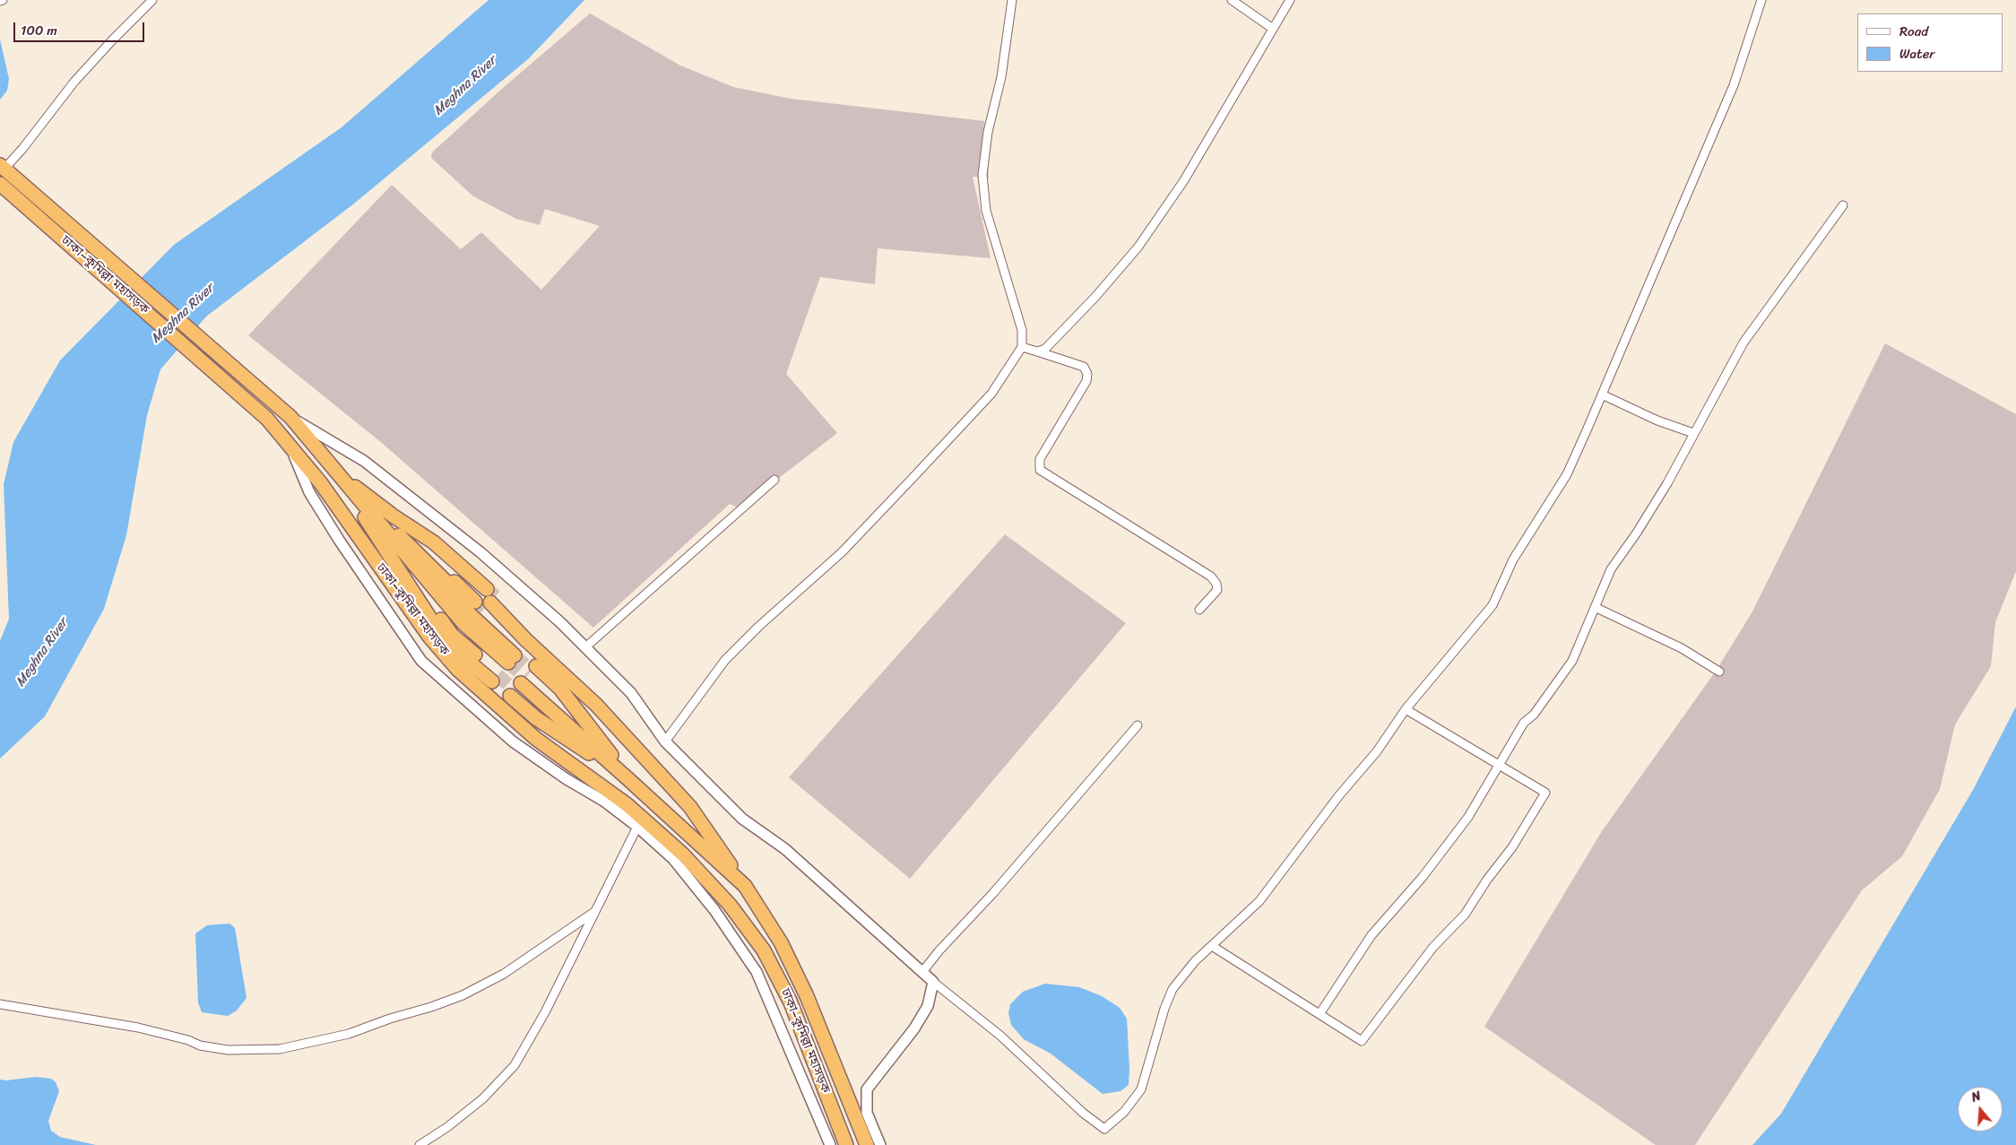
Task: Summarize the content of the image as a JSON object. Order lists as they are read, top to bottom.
{
  "streets": {
    "highway": ["ঢাকা–কুমিল্লা মহাসড়ক"]
  },
  "water": ["Meghna River"],
  "legend": ["Road", "Water"],
  "scale_bar": "100 m",
  "north": "top"
}
